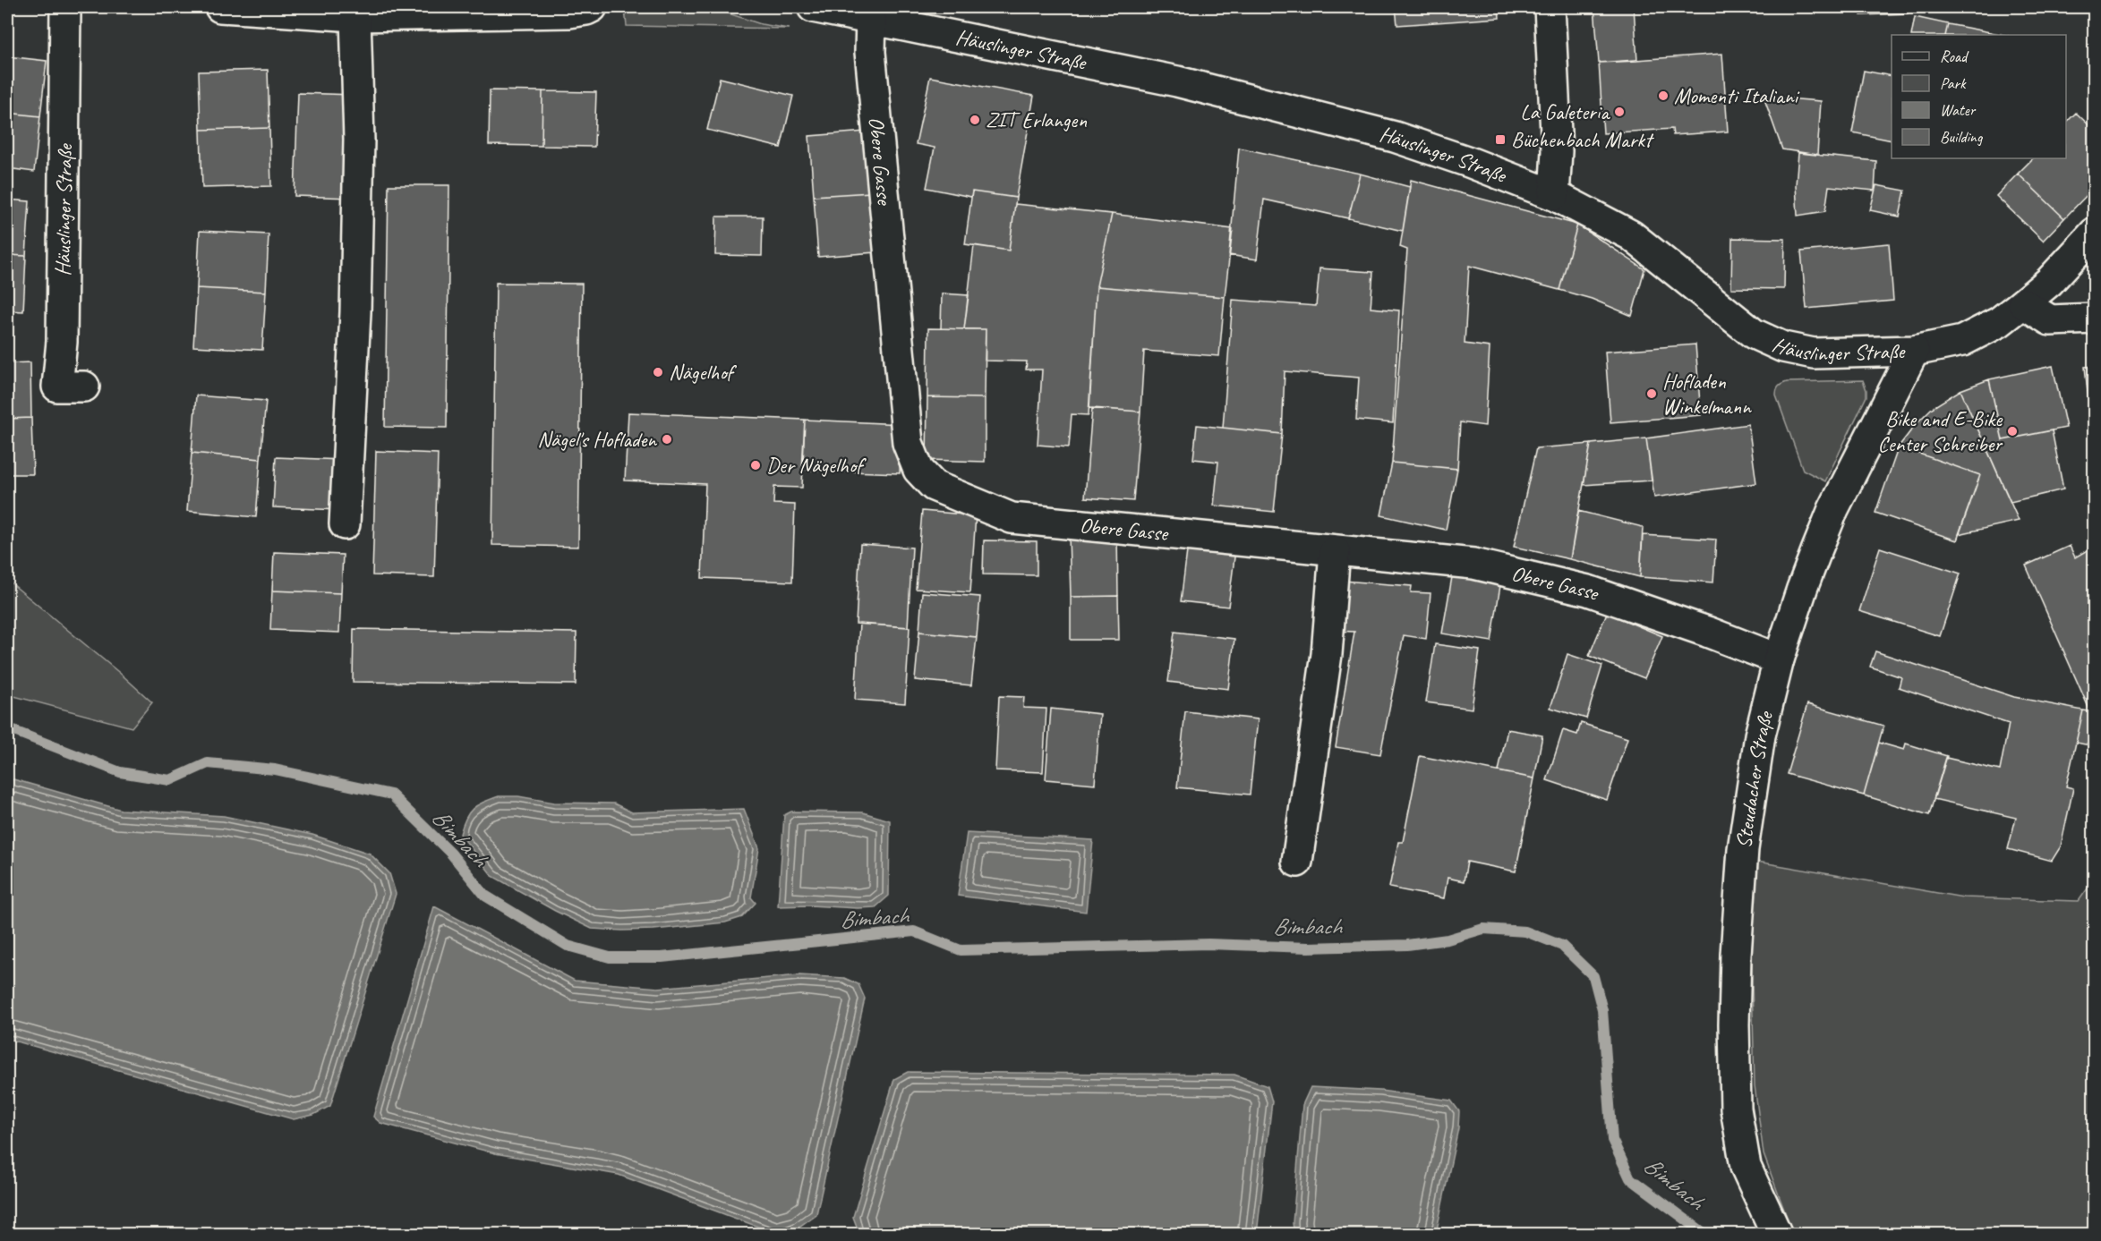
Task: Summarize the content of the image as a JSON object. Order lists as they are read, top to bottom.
{
  "streets": {
    "street": ["Häuslinger Straße", "Obere Gasse", "Steudacher Straße"]
  },
  "crossings": [
    ["Häuslinger Straße", "Obere Gasse"],
    ["Häuslinger Straße", "Steudacher Straße"],
    ["Obere Gasse", "Steudacher Straße"]
  ],
  "water": ["Bimbach"],
  "places": {
    "other": [
      "Momenti Italiani",
      "La Galeteria",
      "ZIT Erlangen",
      "Nägelhof",
      "Hofladen Winkelmann",
      "Bike and E-Bike Center Schreiber",
      "Nägel's Hofladen",
      "Der Nägelhof"
    ],
    "transit": ["Büchenbach Markt"]
  },
  "legend": [
    "Road",
    "Park",
    "Water",
    "Building"
  ]
}
